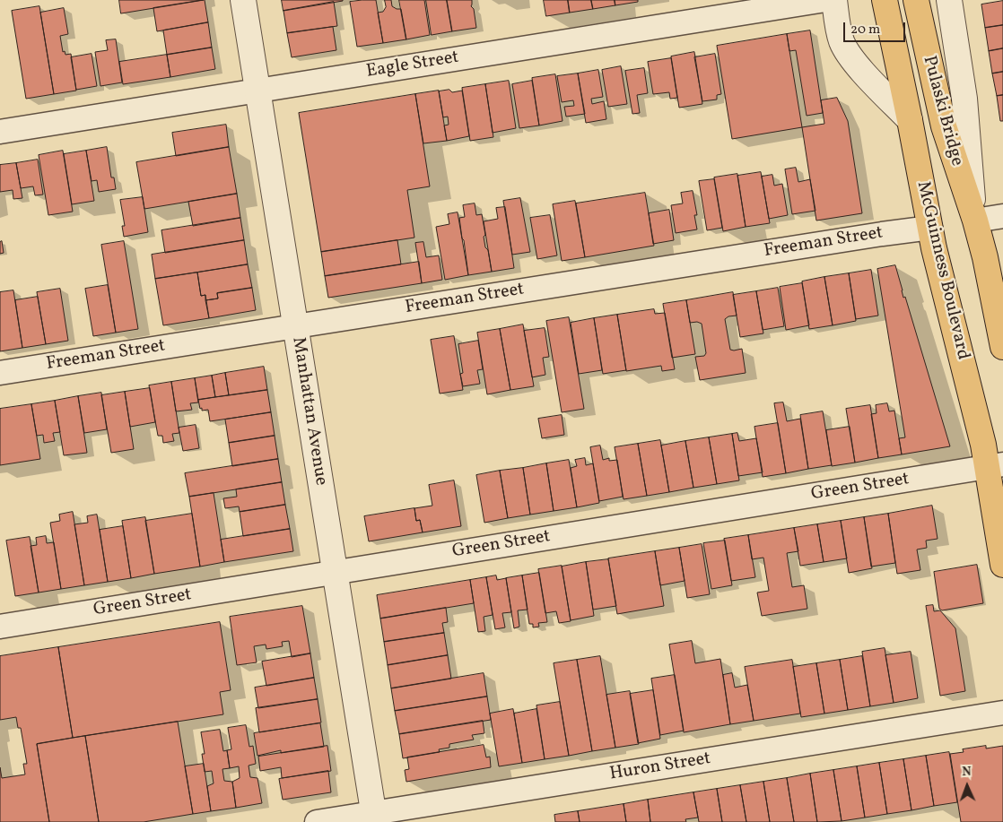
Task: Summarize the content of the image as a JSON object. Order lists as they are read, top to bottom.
{
  "streets": {
    "main road": ["Pulaski Bridge", "McGuinness Boulevard"],
    "street": [
      "Eagle Street",
      "Freeman Street",
      "Manhattan Avenue",
      "Green Street",
      "Huron Street"
    ]
  },
  "crossings": [
    ["Eagle Street", "Manhattan Avenue"],
    ["Pulaski Bridge", "McGuinness Boulevard"],
    ["Freeman Street", "McGuinness Boulevard"],
    ["Freeman Street", "Manhattan Avenue"],
    ["McGuinness Boulevard", "Green Street"],
    ["Manhattan Avenue", "Green Street"],
    ["Manhattan Avenue", "Huron Street"]
  ],
  "scale_bar": "20 m",
  "north": "top"
}
